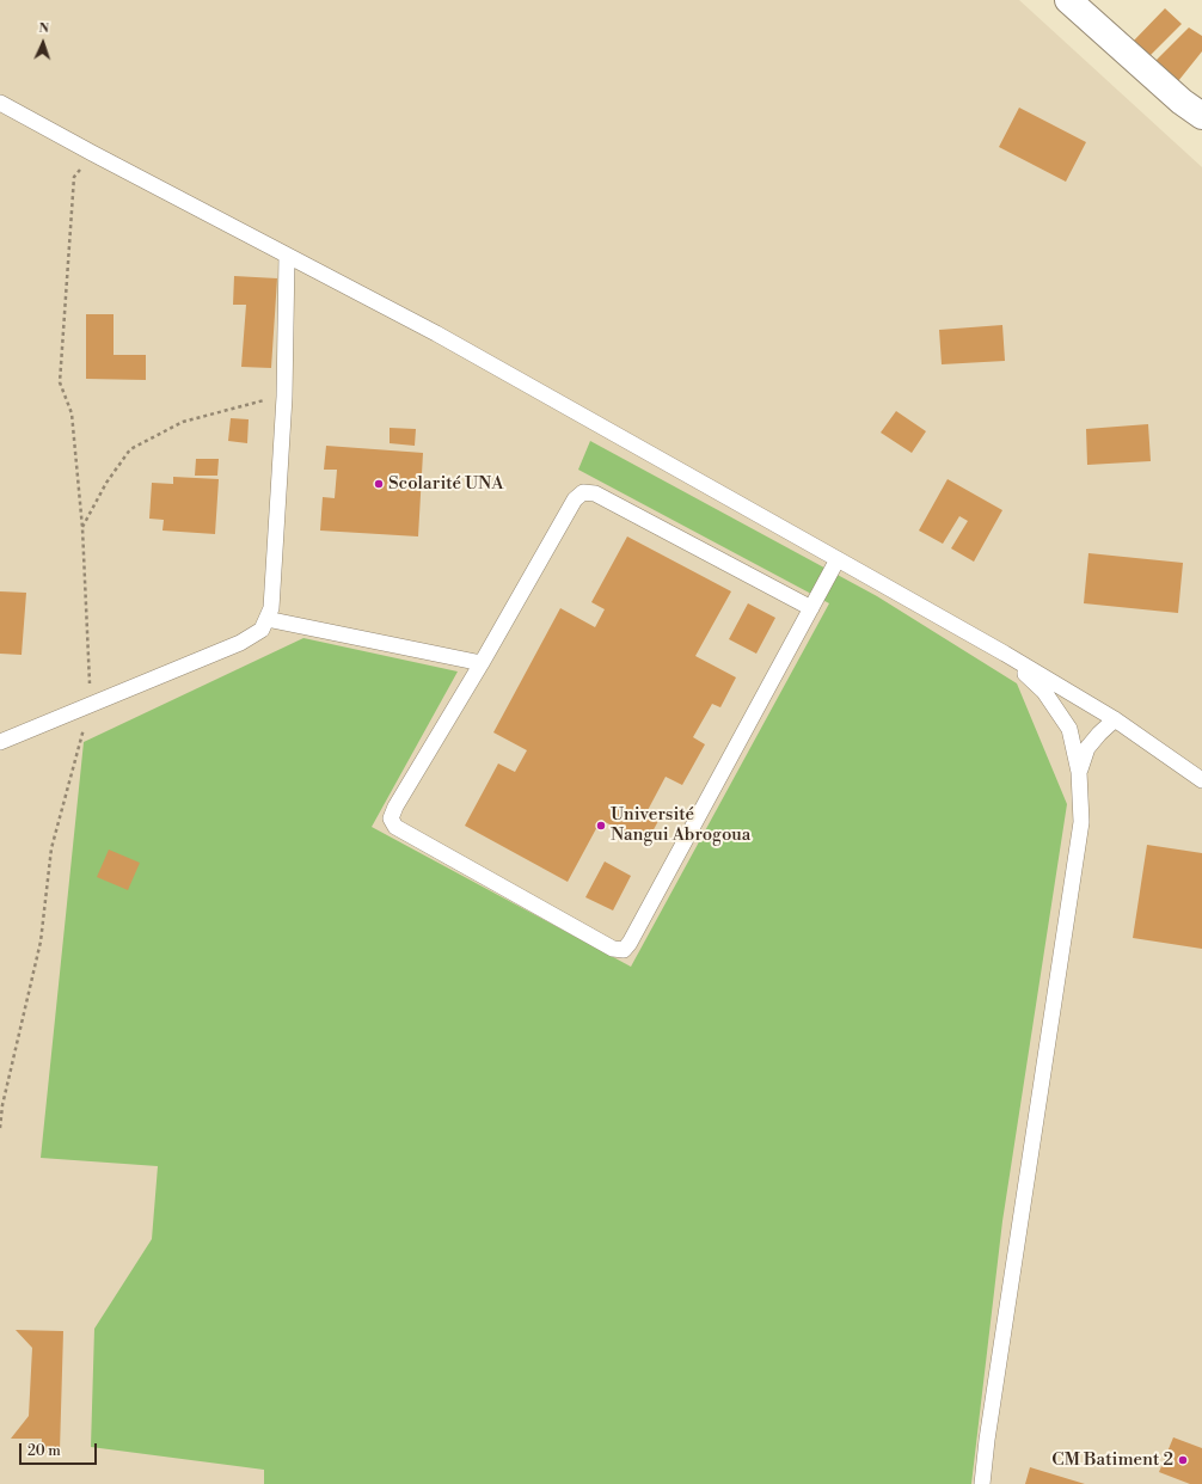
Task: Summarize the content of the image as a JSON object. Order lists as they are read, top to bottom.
{
  "places": ["Scolarité UNA", "Université Nangui Abrogoua", "CM Batiment 2"],
  "scale_bar": "20 m",
  "north": "top"
}
